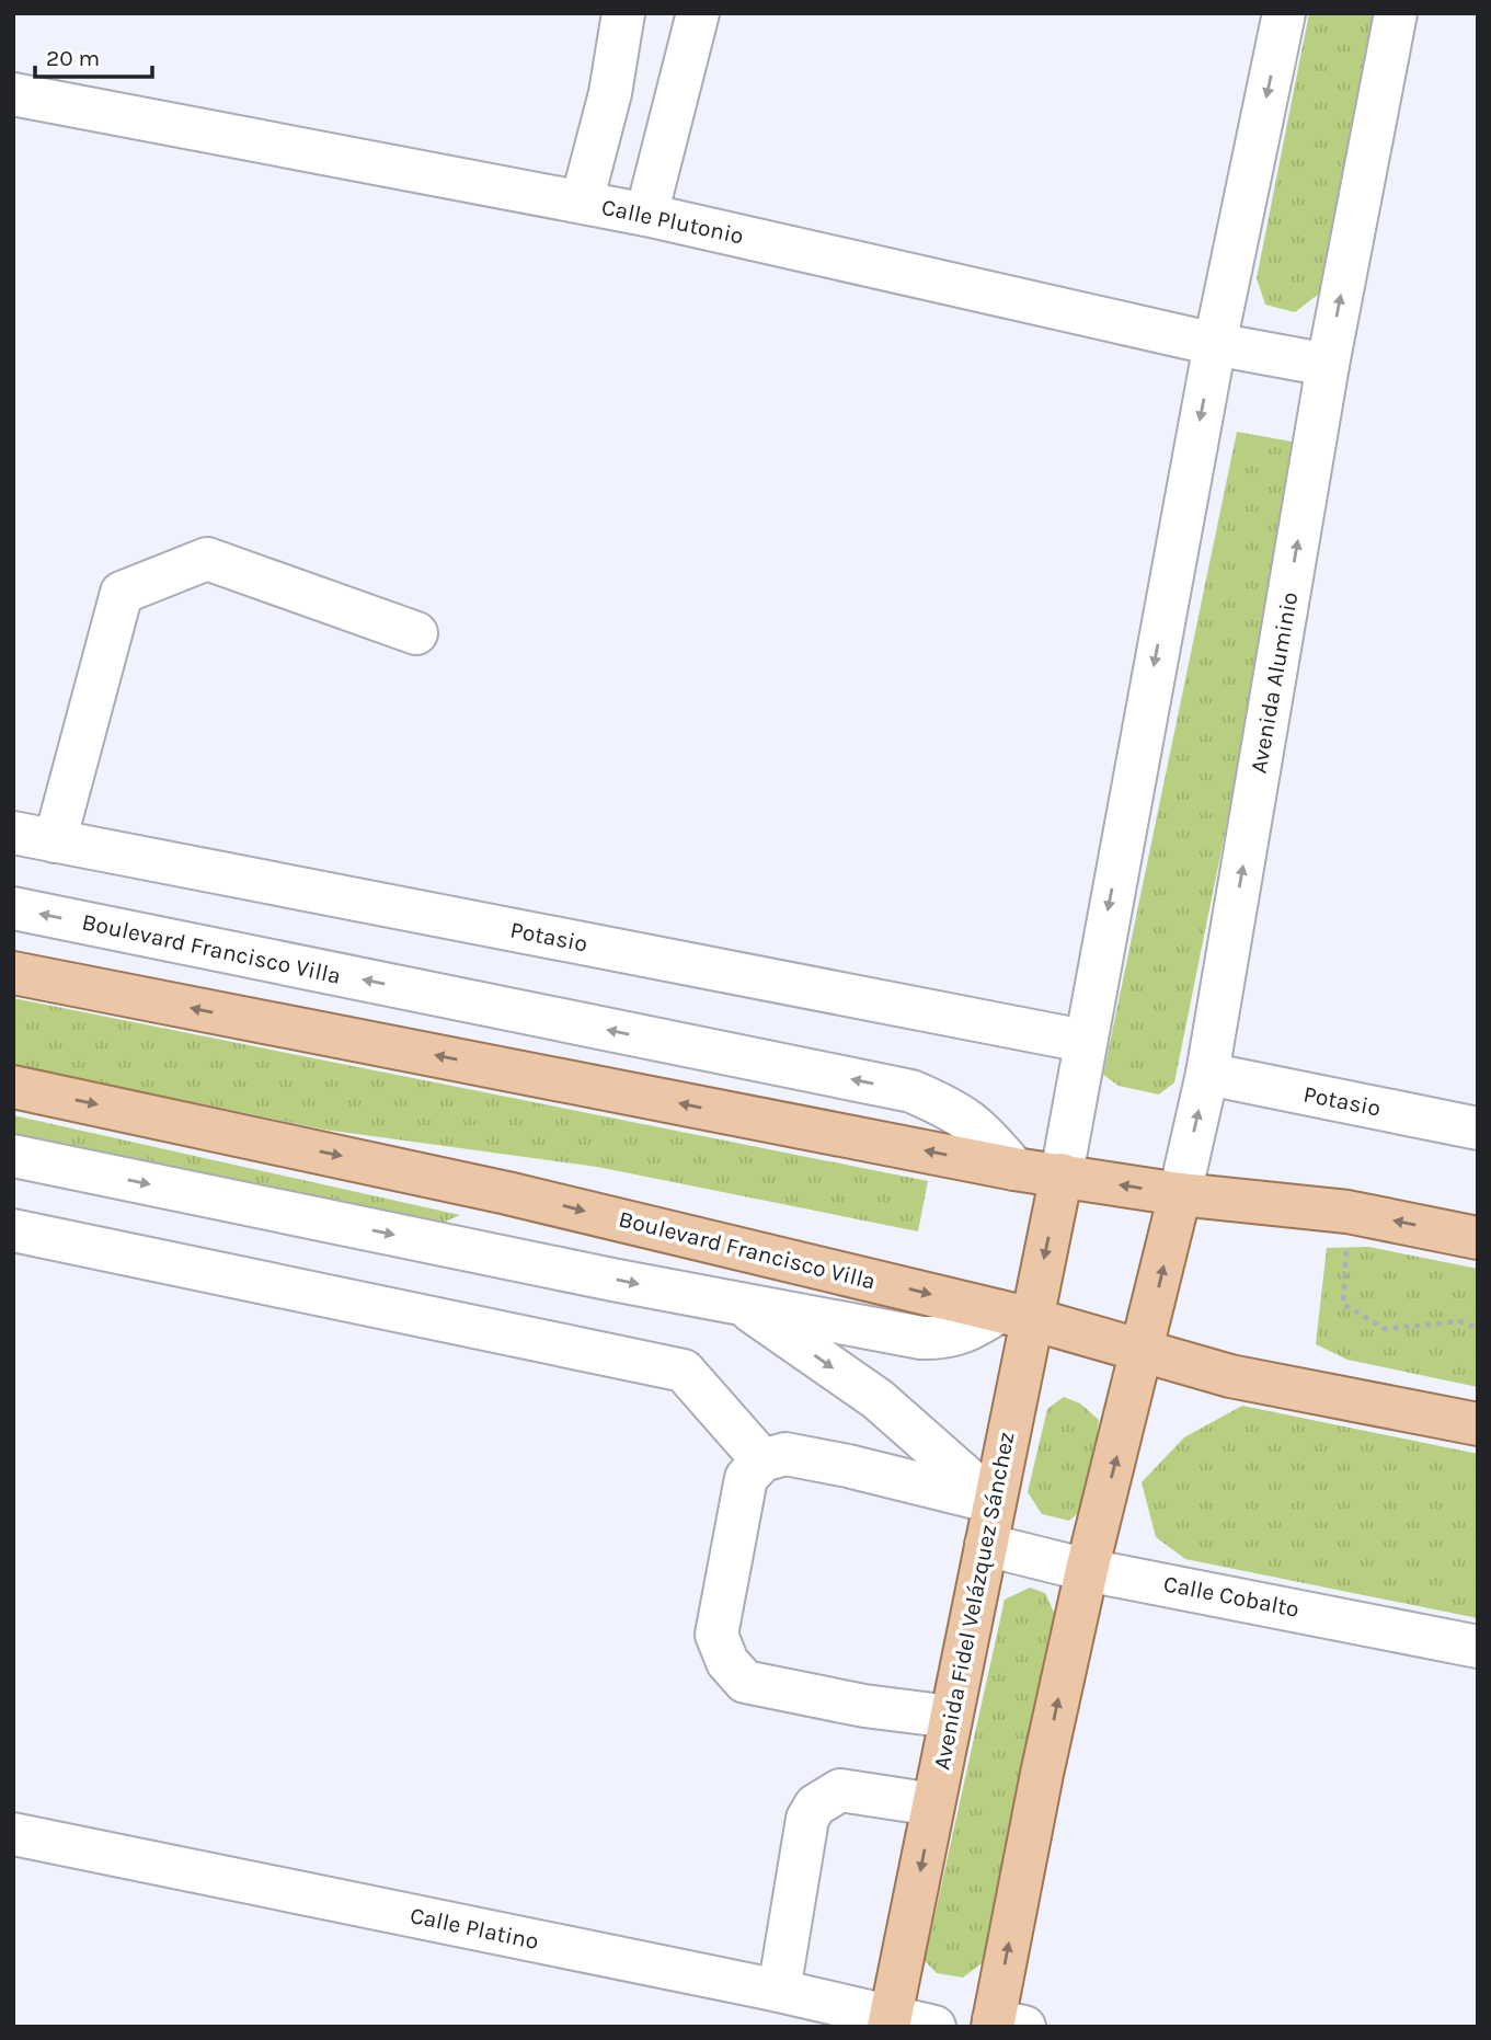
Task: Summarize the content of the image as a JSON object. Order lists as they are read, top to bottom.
{
  "streets": {
    "main road": ["Avenida Aluminio", "Boulevard Francisco Villa", "Avenida Fidel Velázquez Sánchez"],
    "street": [
      "Calle Plutonio",
      "Potasio",
      "Calle Cobalto",
      "Calle Platino"
    ]
  },
  "crossings": [
    ["Calle Plutonio", "Avenida Aluminio"],
    ["Avenida Aluminio", "Potasio"],
    ["Avenida Aluminio", "Boulevard Francisco Villa"],
    ["Boulevard Francisco Villa", "Avenida Fidel Velázquez Sánchez"],
    ["Calle Cobalto", "Avenida Fidel Velázquez Sánchez"],
    ["Avenida Fidel Velázquez Sánchez", "Calle Platino"]
  ],
  "scale_bar": "20 m"
}
